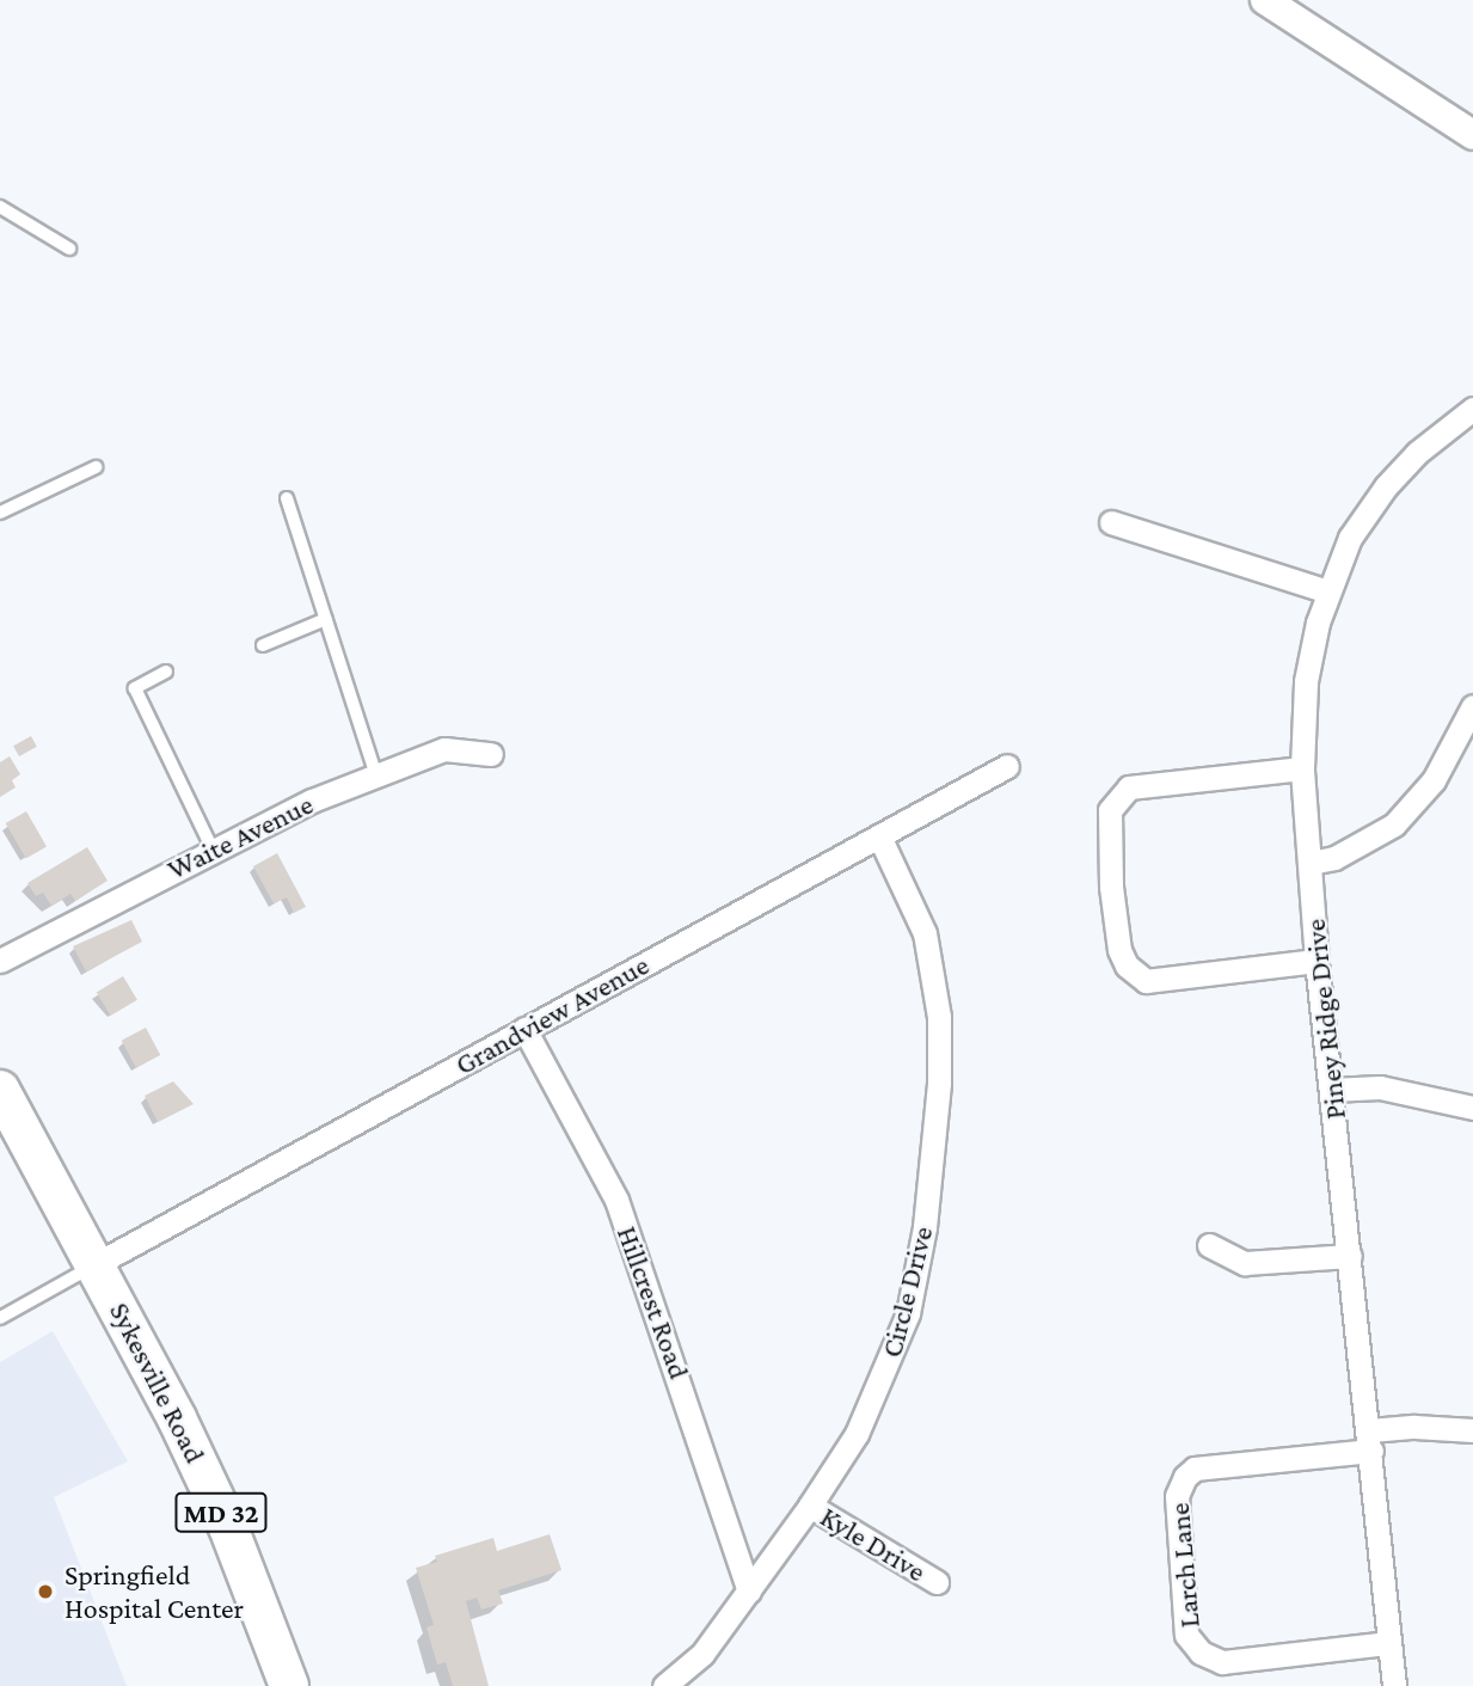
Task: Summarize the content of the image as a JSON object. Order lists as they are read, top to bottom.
{
  "streets": {
    "main road": ["Sykesville Road", "MD 32"],
    "street": [
      "Waite Avenue",
      "Grandview Avenue",
      "Piney Ridge Drive",
      "Circle Drive",
      "Hillcrest Road",
      "Kyle Drive",
      "Larch Lane"
    ]
  },
  "crossings": [
    ["Grandview Avenue", "Circle Drive"],
    ["Grandview Avenue", "Hillcrest Road"],
    ["Grandview Avenue", "Sykesville Road"],
    ["Piney Ridge Drive", "Larch Lane"],
    ["Circle Drive", "Hillcrest Road"],
    ["Circle Drive", "Kyle Drive"]
  ],
  "places": ["Springfield Hospital Center"]
}
